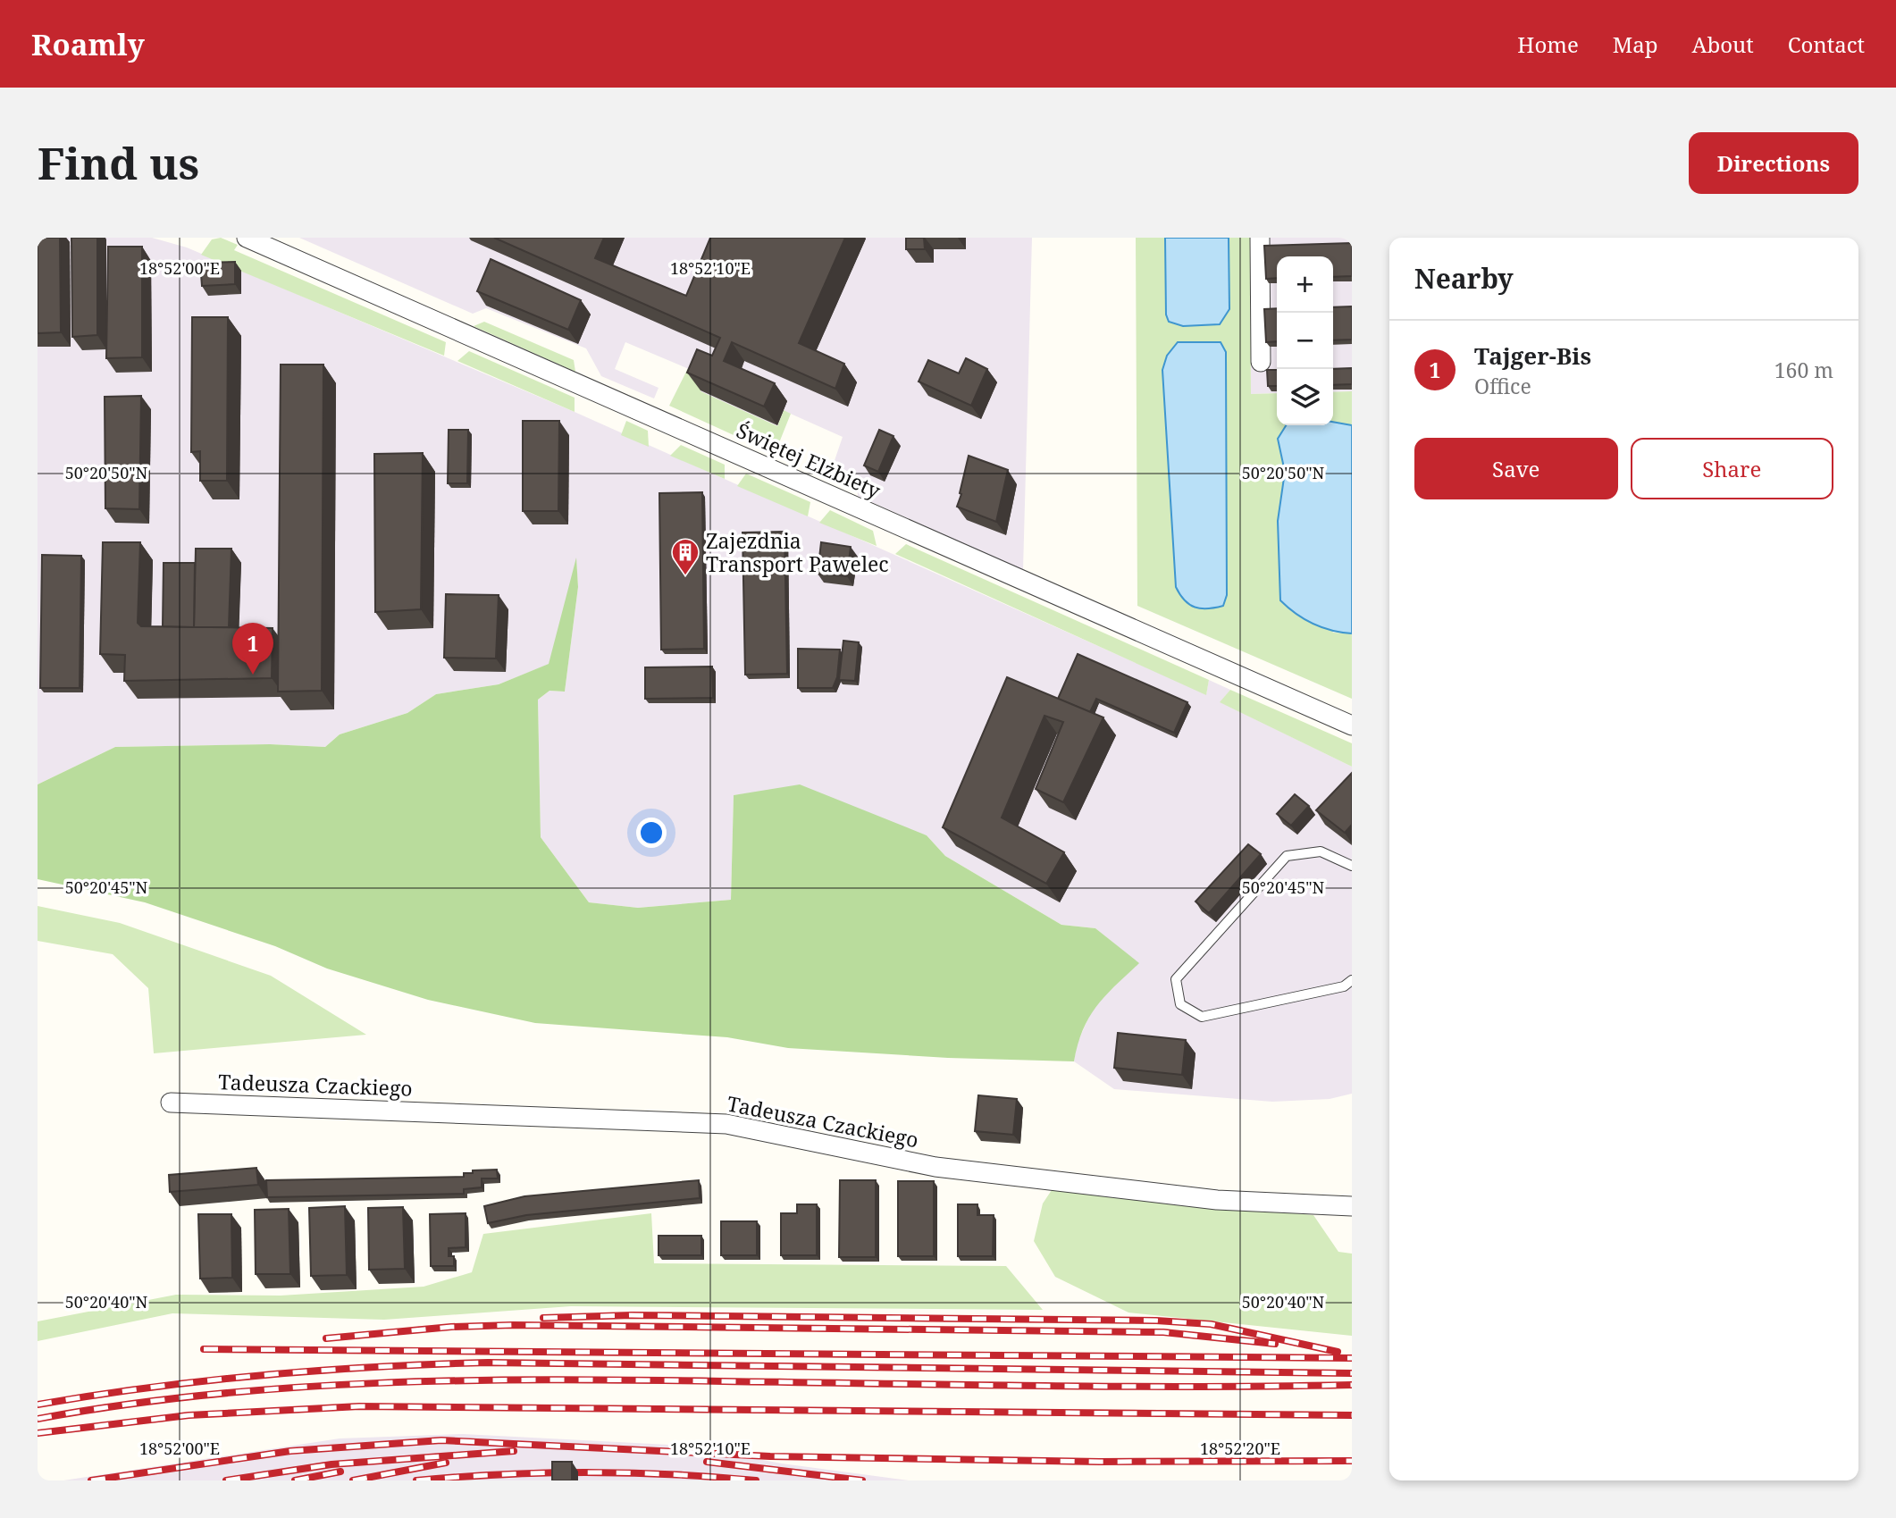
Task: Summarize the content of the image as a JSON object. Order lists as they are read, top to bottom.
{
  "streets": {
    "street": ["Świętej Elżbiety", "Tadeusza Czackiego"]
  },
  "places": {
    "building": ["Zajezdnia Transport Pawelec"]
  },
  "page": {
    "header": "Roamly",
    "nav": [
      "Home",
      "Map",
      "About",
      "Contact"
    ],
    "buttons": [
      "Directions",
      ["Save", "Share"]
    ],
    "title": "Find us",
    "heading": "Nearby",
    "map_buttons": ["+", "−"],
    "list": [
      {
        "mark": "1",
        "name": "Tajger-Bis",
        "note": "Office",
        "value": "160 m"
      }
    ],
    "pins": "1"
  },
  "coordinates": [
    "18°52'00\"E",
    "18°52'10\"E",
    "50°20'50\"N",
    "50°20'45\"N",
    "50°20'40\"N",
    "18°52'20\"E"
  ]
}
